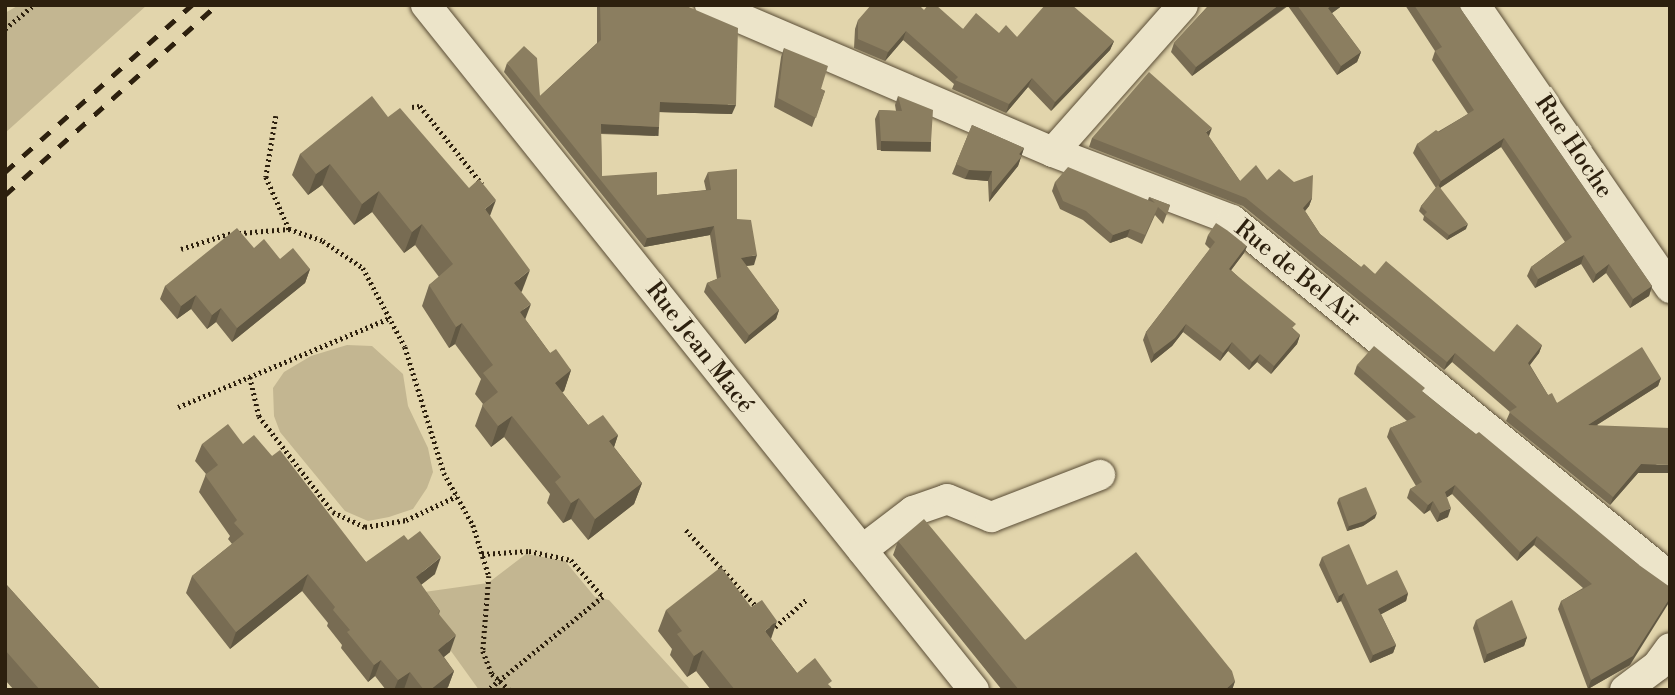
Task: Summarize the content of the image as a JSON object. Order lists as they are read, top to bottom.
{
  "streets": {
    "street": ["Rue Hoche", "Rue de Bel Air", "Rue Jean Macé"]
  }
}
